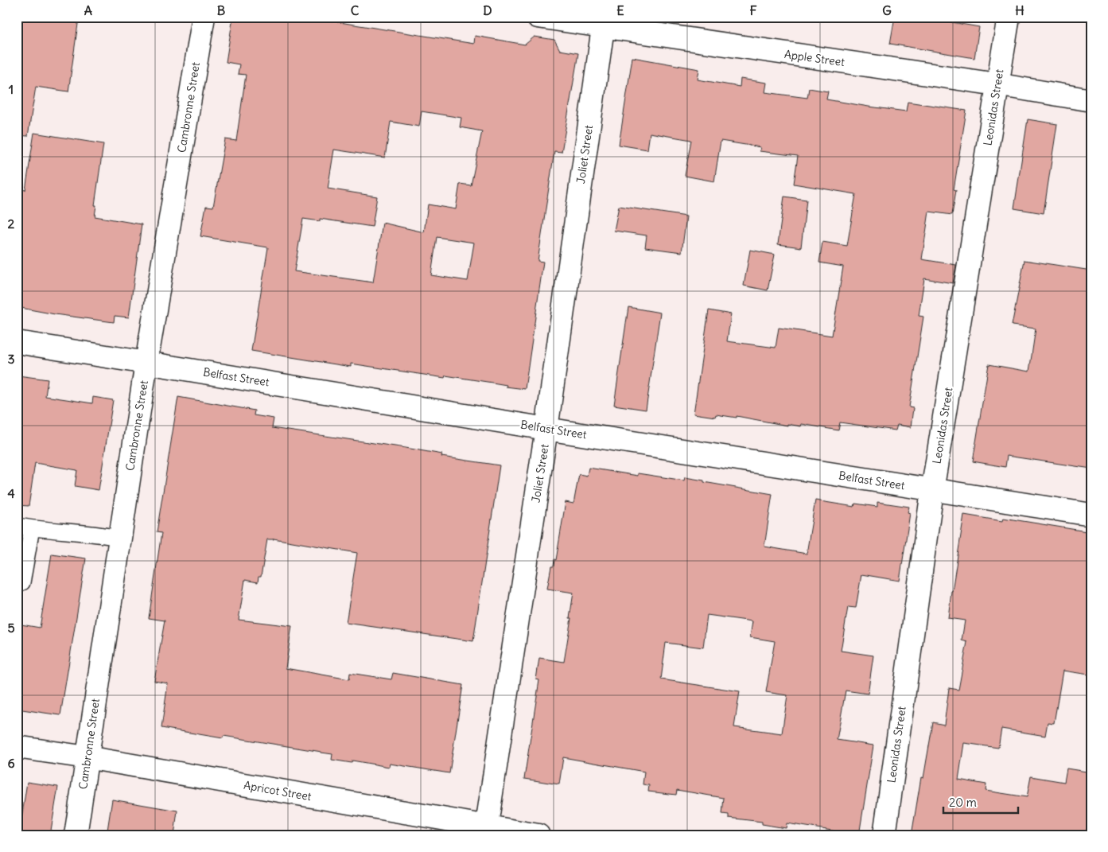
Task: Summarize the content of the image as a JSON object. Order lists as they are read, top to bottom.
{
  "streets": {
    "street": [
      "Apple Street",
      "Cambronne Street",
      "Leonidas Street",
      "Joliet Street",
      "Belfast Street",
      "Apricot Street"
    ]
  },
  "crossings": [
    ["Apple Street", "Leonidas Street"],
    ["Apple Street", "Joliet Street"],
    ["Cambronne Street", "Belfast Street"],
    ["Cambronne Street", "Apricot Street"],
    ["Leonidas Street", "Belfast Street"],
    ["Joliet Street", "Belfast Street"],
    ["Joliet Street", "Apricot Street"]
  ],
  "scale_bar": "20 m",
  "grid": {
    "columns": [
      "A",
      "B",
      "C",
      "D",
      "E",
      "F",
      "G",
      "H"
    ],
    "rows": [
      "1",
      "2",
      "3",
      "4",
      "5",
      "6"
    ]
  }
}
